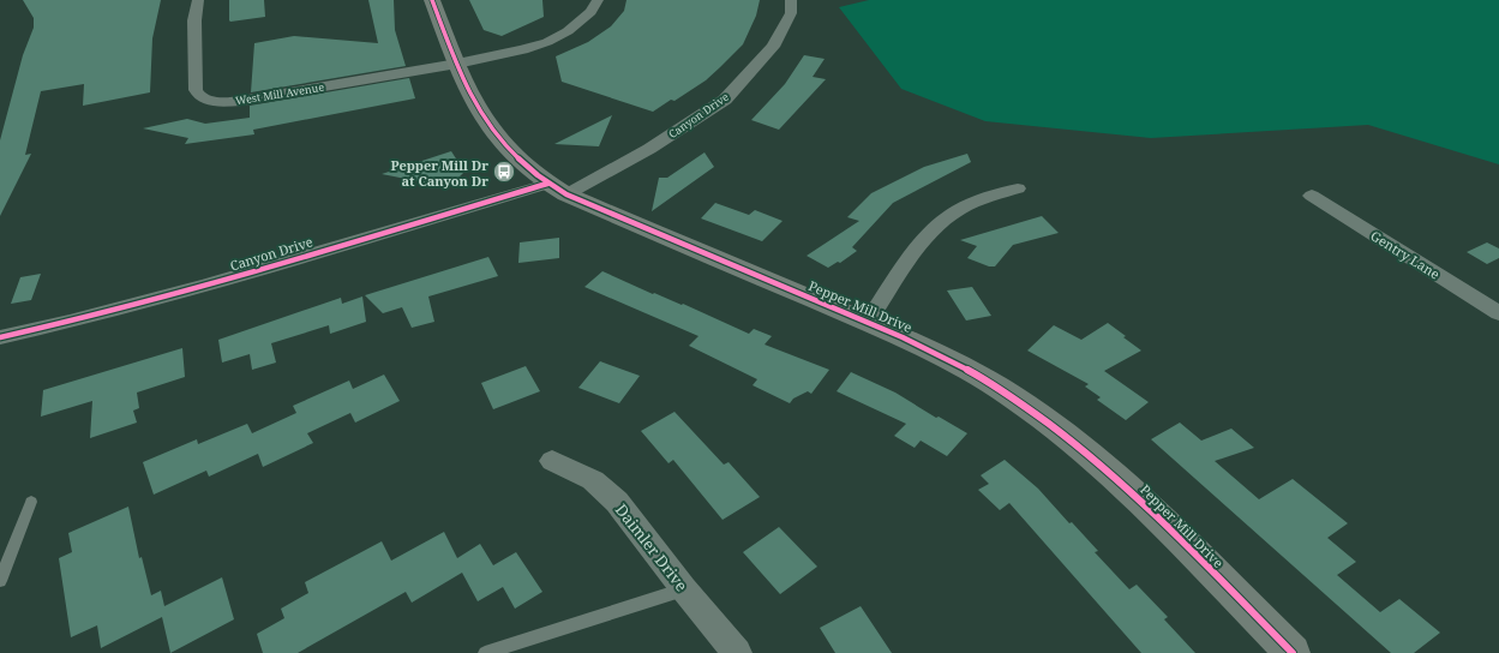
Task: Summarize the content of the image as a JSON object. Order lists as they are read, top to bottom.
{
  "streets": {
    "street": [
      "West Mill Avenue",
      "Canyon Drive",
      "Gentry Lane",
      "Pepper Mill Drive",
      "Daimler Drive"
    ]
  },
  "crossings": [
    ["West Mill Avenue", "Pepper Mill Drive"],
    ["Canyon Drive", "Pepper Mill Drive"]
  ],
  "places": {
    "bus stop": ["Pepper Mill Dr at Canyon Dr"]
  }
}
